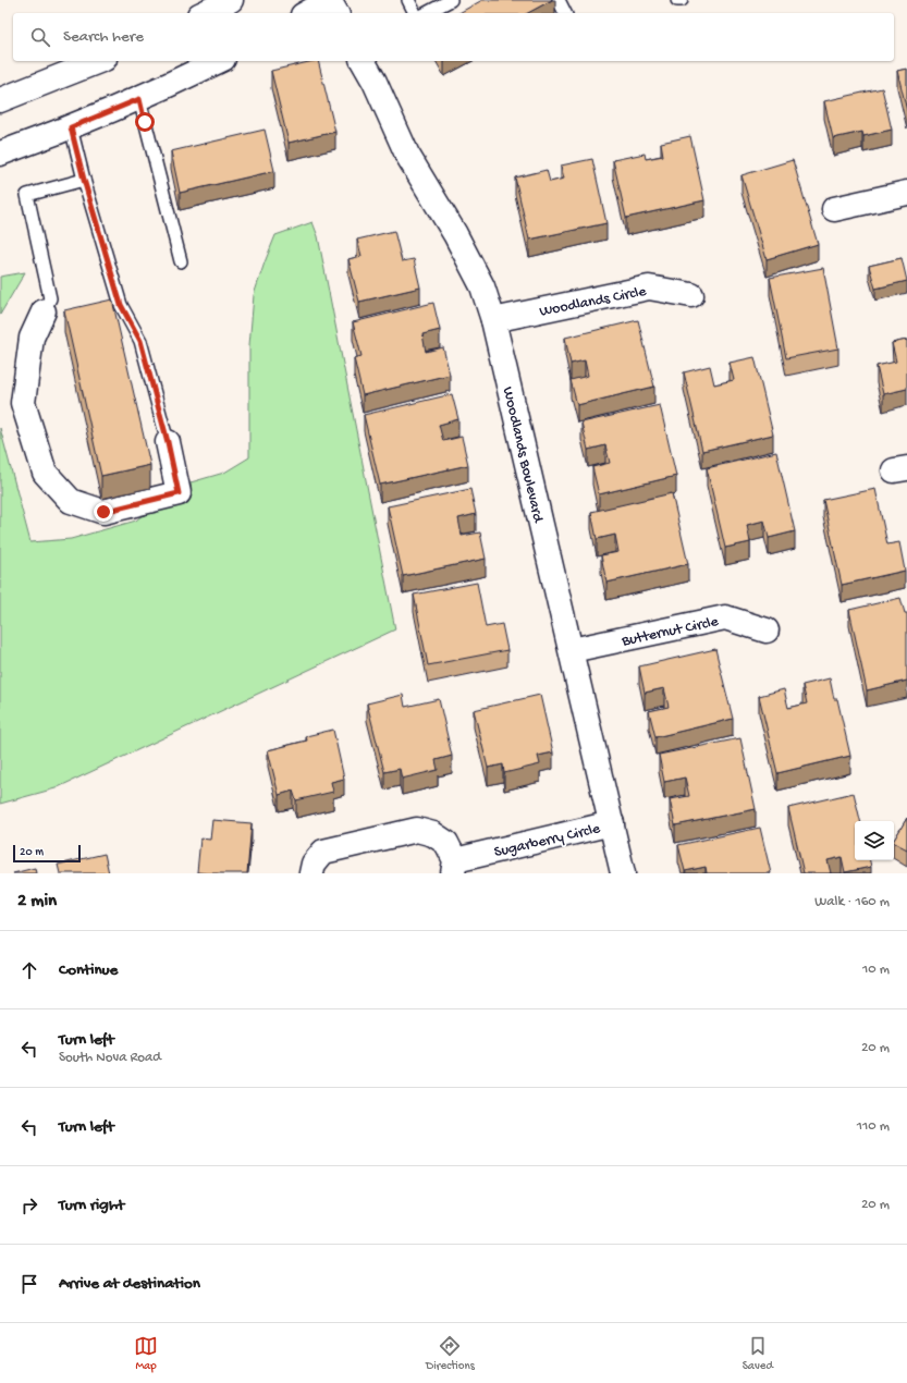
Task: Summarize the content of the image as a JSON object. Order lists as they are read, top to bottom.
{
  "streets": {
    "street": [
      "Woodlands Circle",
      "Woodlands Boulevard",
      "Butternut Circle",
      "Sugarberry Circle"
    ]
  },
  "crossings": [
    ["Woodlands Circle", "Woodlands Boulevard"],
    ["Woodlands Boulevard", "Butternut Circle"],
    ["Woodlands Boulevard", "Sugarberry Circle"]
  ],
  "scale_bar": "20 m",
  "page": {
    "search": "Search here",
    "scale": "20 m",
    "heading": ["2 min", "Walk · 160 m"],
    "list": [
      ["Continue", "10 m"],
      ["Turn left", "South Nova Road", "20 m"],
      ["Turn left", "110 m"],
      ["Turn right", "20 m"],
      "Arrive at destination"
    ],
    "nav": ["Map", "Directions", "Saved"]
  }
}
